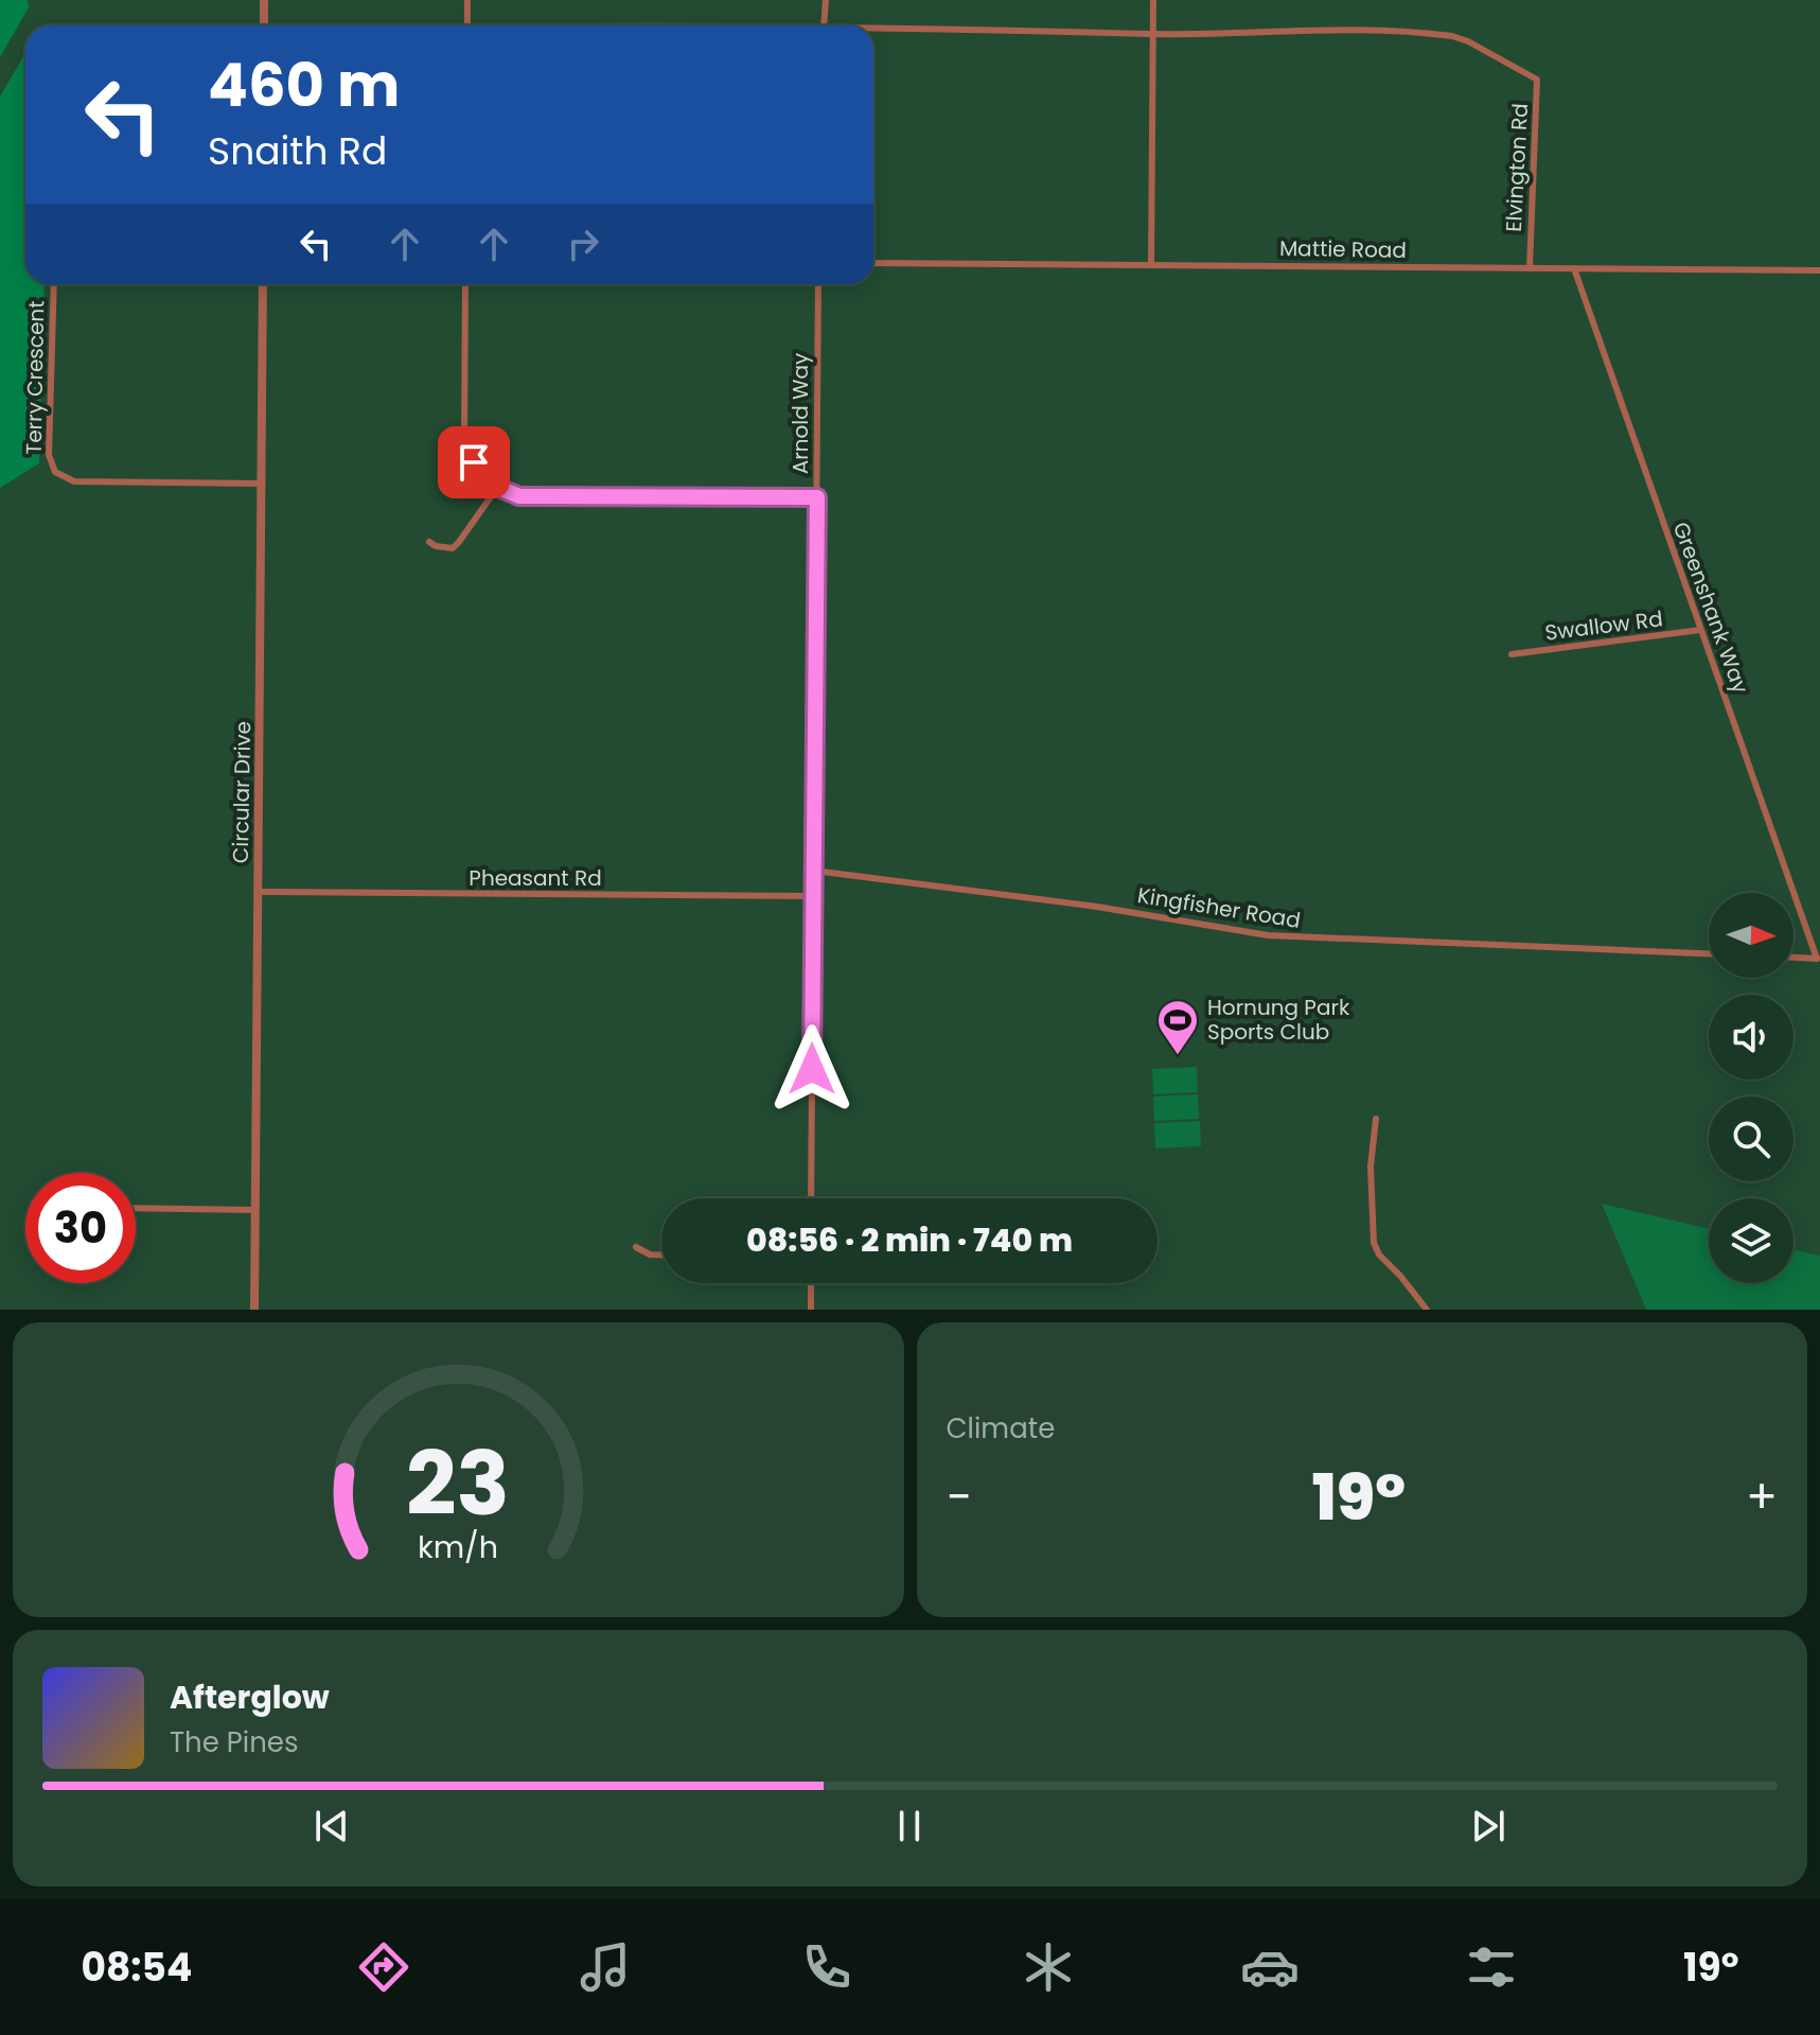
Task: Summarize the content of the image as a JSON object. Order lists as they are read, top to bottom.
{
  "streets": {
    "street": [
      "Elvington Rd",
      "Mattie Road",
      "Terry Crescent",
      "Arnold Way",
      "Greenshank Way",
      "Swallow Rd",
      "Circular Drive",
      "Pheasant Rd",
      "Kingfisher Road"
    ]
  },
  "crossings": [
    ["Elvington Rd", "Mattie Road"],
    ["Mattie Road", "Greenshank Way"],
    ["Terry Crescent", "Circular Drive"],
    ["Arnold Way", "Pheasant Rd"],
    ["Arnold Way", "Kingfisher Road"],
    ["Greenshank Way", "Swallow Rd"],
    ["Circular Drive", "Pheasant Rd"]
  ],
  "places": {
    "sports": ["Hornung Park Sports Club"]
  },
  "north": "right",
  "page": {
    "turn": ["460 m", "Snaith Rd"],
    "limit": "30",
    "trip": "08:56 · 2 min · 740 m",
    "tile": "Climate",
    "heat": ["−", "19°", "+"],
    "song": ["Afterglow", "The Pines"],
    "tabs": ["08:54", "19°"],
    "gauge": ["23", "km/h"]
  }
}
